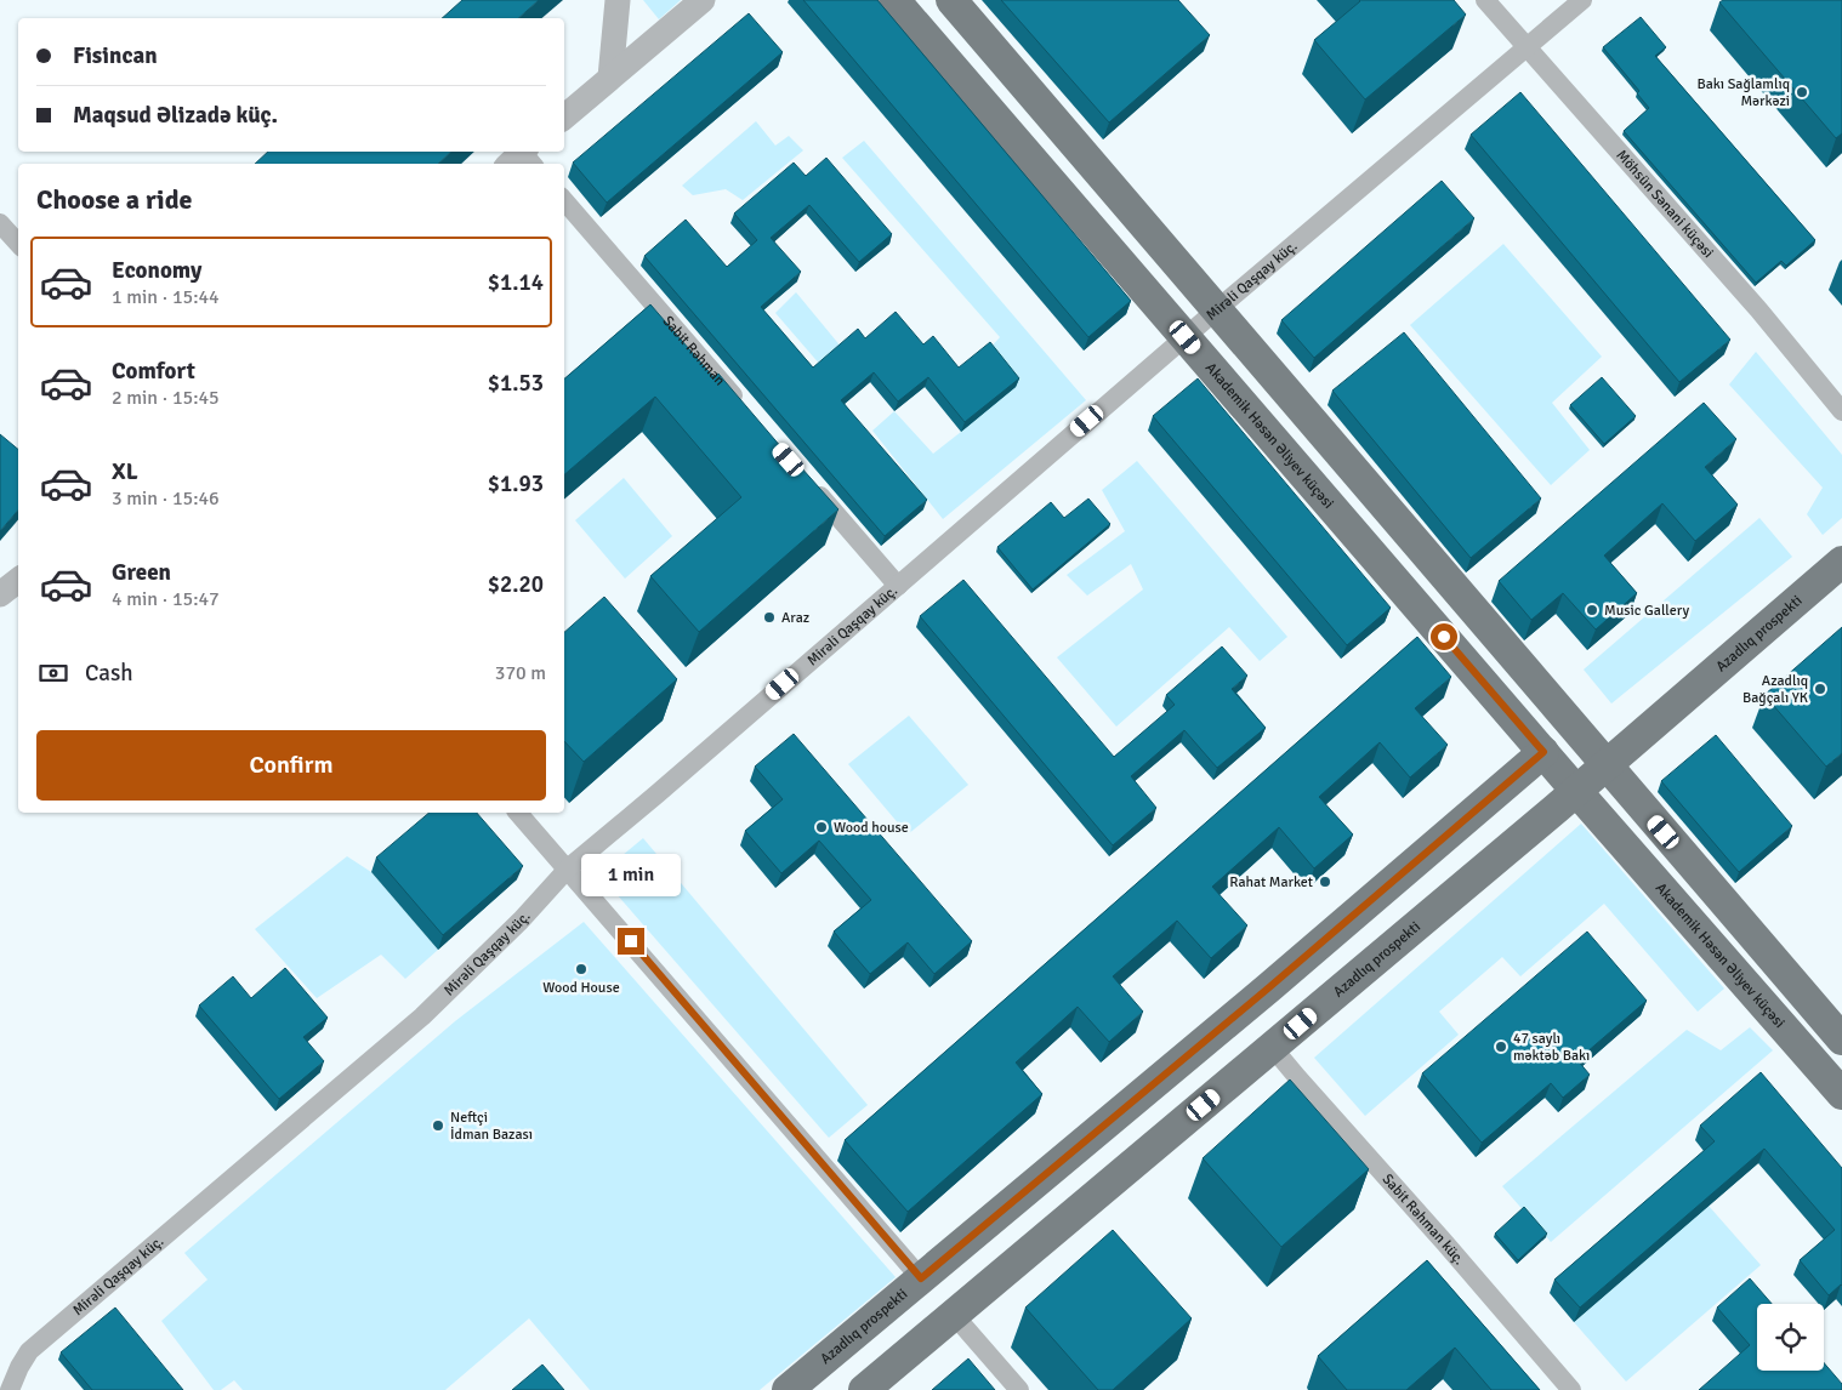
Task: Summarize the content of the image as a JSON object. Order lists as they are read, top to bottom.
{
  "streets": {
    "main road": ["Akademik Həsən Əliyev küçəsi", "Azadlıq prospekti"],
    "street": [
      "Möhsün Sənani küçəsi",
      "Mirəli Qaşqay küç.",
      "Sabit Rəhman",
      "Sabit Rəhman küç."
    ]
  },
  "crossings": [
    ["Möhsün Sənani küçəsi", "Mirəli Qaşqay küç."],
    ["Mirəli Qaşqay küç.", "Akademik Həsən Əliyev küçəsi"],
    ["Akademik Həsən Əliyev küçəsi", "Azadlıq prospekti"],
    ["Azadlıq prospekti", "Sabit Rəhman küç."]
  ],
  "places": [
    "Bakı Sağlamlıq Mərkəzi",
    "Music Gallery",
    "Araz",
    "Azadlıq Bağçalı YK",
    "Wood house",
    "Rahat Market",
    "Wood House",
    "47 saylı məktəb Bakı",
    "Neftçi İdman Bazası"
  ],
  "page": {
    "banner": ["Fisincan", "Maqsud Əlizadə küç."],
    "heading": "Choose a ride",
    "list": [
      {
        "name": "Economy",
        "note": "1 min · 15:44",
        "value": "$1.14"
      },
      {
        "name": "Comfort",
        "note": "2 min · 15:45",
        "value": "$1.53"
      },
      {
        "name": "XL",
        "note": "3 min · 15:46",
        "value": "$1.93"
      },
      {
        "name": "Green",
        "note": "4 min · 15:47",
        "value": "$2.20"
      }
    ],
    "pay": ["Cash", "370 m"],
    "buttons": "Confirm",
    "bubble": "1 min"
  }
}
